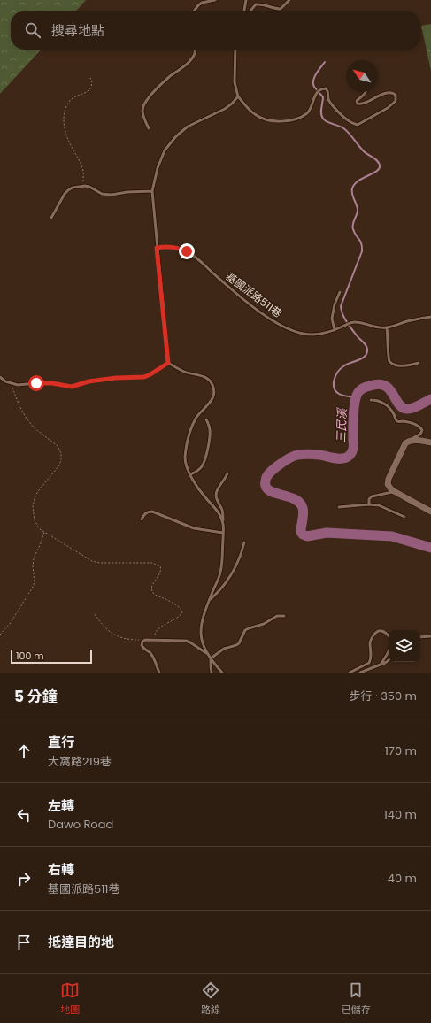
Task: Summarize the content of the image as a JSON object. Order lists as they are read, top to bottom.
{
  "streets": {
    "lane": ["基國派路511巷"]
  },
  "water": ["三民溪"],
  "scale_bar": "100 m",
  "north": "top left",
  "page": {
    "search": "搜尋地點",
    "scale": "100 m",
    "heading": ["5 分鐘", "步行 · 350 m"],
    "list": [
      ["直行", "大窩路219巷", "170 m"],
      ["左轉", "Dawo Road", "140 m"],
      ["右轉", "基國派路511巷", "40 m"],
      "抵達目的地"
    ],
    "nav": ["地圖", "路線", "已儲存"]
  }
}
